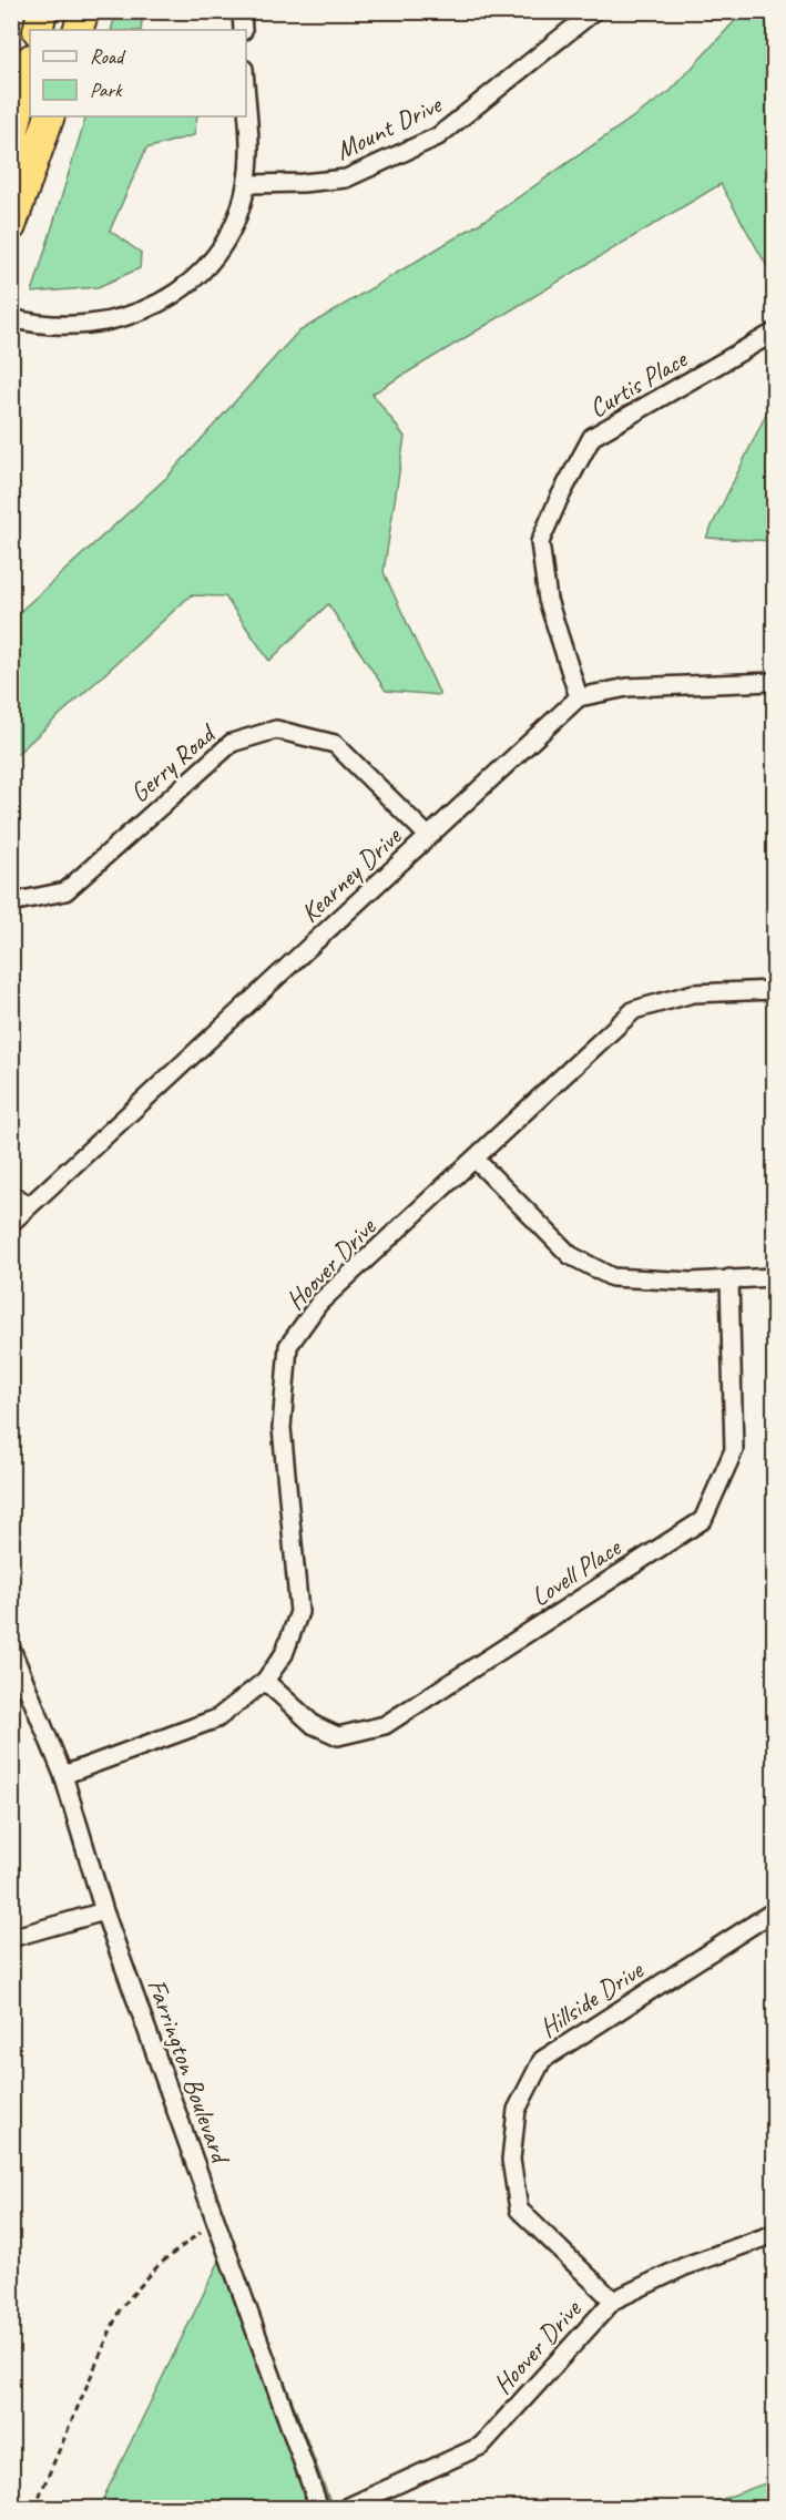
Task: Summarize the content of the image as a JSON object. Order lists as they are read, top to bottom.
{
  "streets": {
    "street": [
      "Mount Drive",
      "Curtis Place",
      "Gerry Road",
      "Kearney Drive",
      "Hoover Drive",
      "Lovell Place",
      "Hillside Drive",
      "Farrington Boulevard"
    ]
  },
  "crossings": [
    ["Curtis Place", "Kearney Drive"],
    ["Gerry Road", "Kearney Drive"],
    ["Hoover Drive", "Lovell Place"],
    ["Hoover Drive", "Hillside Drive"],
    ["Hoover Drive", "Farrington Boulevard"]
  ],
  "legend": ["Road", "Park"]
}
